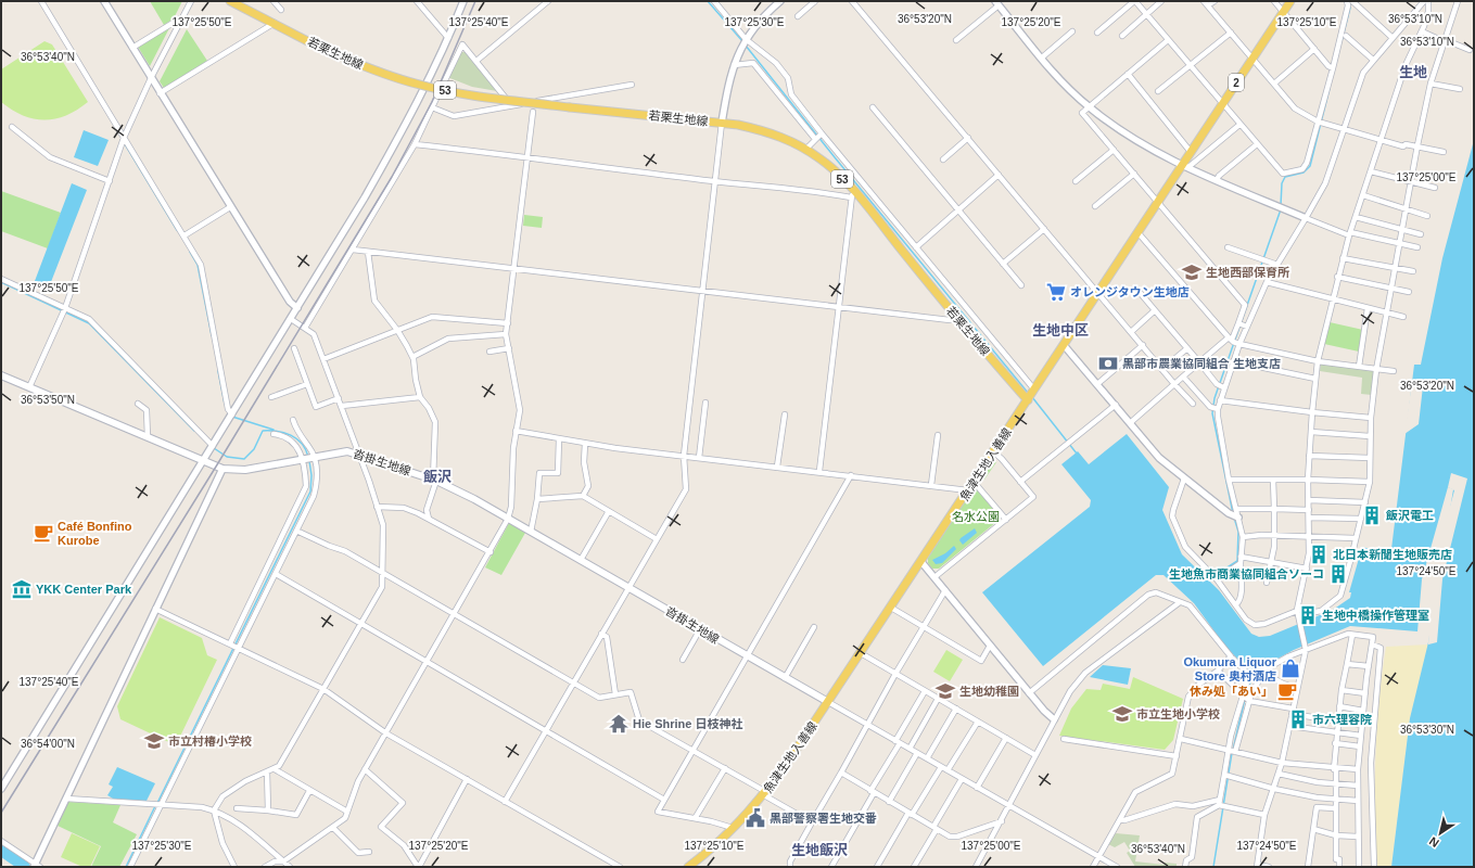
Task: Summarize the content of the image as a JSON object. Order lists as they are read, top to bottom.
{
  "streets": {
    "main road": [
      "若栗生地線",
      "2",
      "53",
      "沓掛生地線",
      "魚津生地入善線"
    ]
  },
  "crossings": [
    ["若栗生地線", "魚津生地入善線"],
    ["沓掛生地線", "魚津生地入善線"]
  ],
  "districts": [
    "生地",
    "生地中区",
    "飯沢",
    "生地飯沢"
  ],
  "parks": ["名水公園"],
  "places": {
    "school or university": [
      "生地西部保育所",
      "生地幼稚園",
      "市立生地小学校",
      "市立村椿小学校"
    ],
    "supermarket": ["オレンジタウン生地店"],
    "bank": ["黒部市農業協同組合 生地支店"],
    "building": [
      "飯沢電工",
      "北日本新聞生地販売店",
      "生地魚市商業協同組合ソーコ",
      "生地中橋操作管理室",
      "市六理容院"
    ],
    "cafe": ["Café Bonfino Kurobe", "休み処「あい」"],
    "museum": ["YKK Center Park"],
    "shop": ["Okumura Liquor Store 奥村酒店"],
    "temple": ["Hie Shrine 日枝神社"],
    "public building": ["黒部警察署生地交番"]
  },
  "north": "bottom left",
  "coordinates": [
    "36°53'20\"N",
    "36°53'10\"N",
    "137°25'50\"E",
    "137°25'40\"E",
    "137°25'30\"E",
    "137°25'20\"E",
    "137°25'10\"E",
    "36°53'40\"N",
    "137°25'00\"E",
    "36°53'50\"N",
    "137°24'50\"E",
    "36°53'30\"N",
    "36°54'00\"N"
  ]
}
